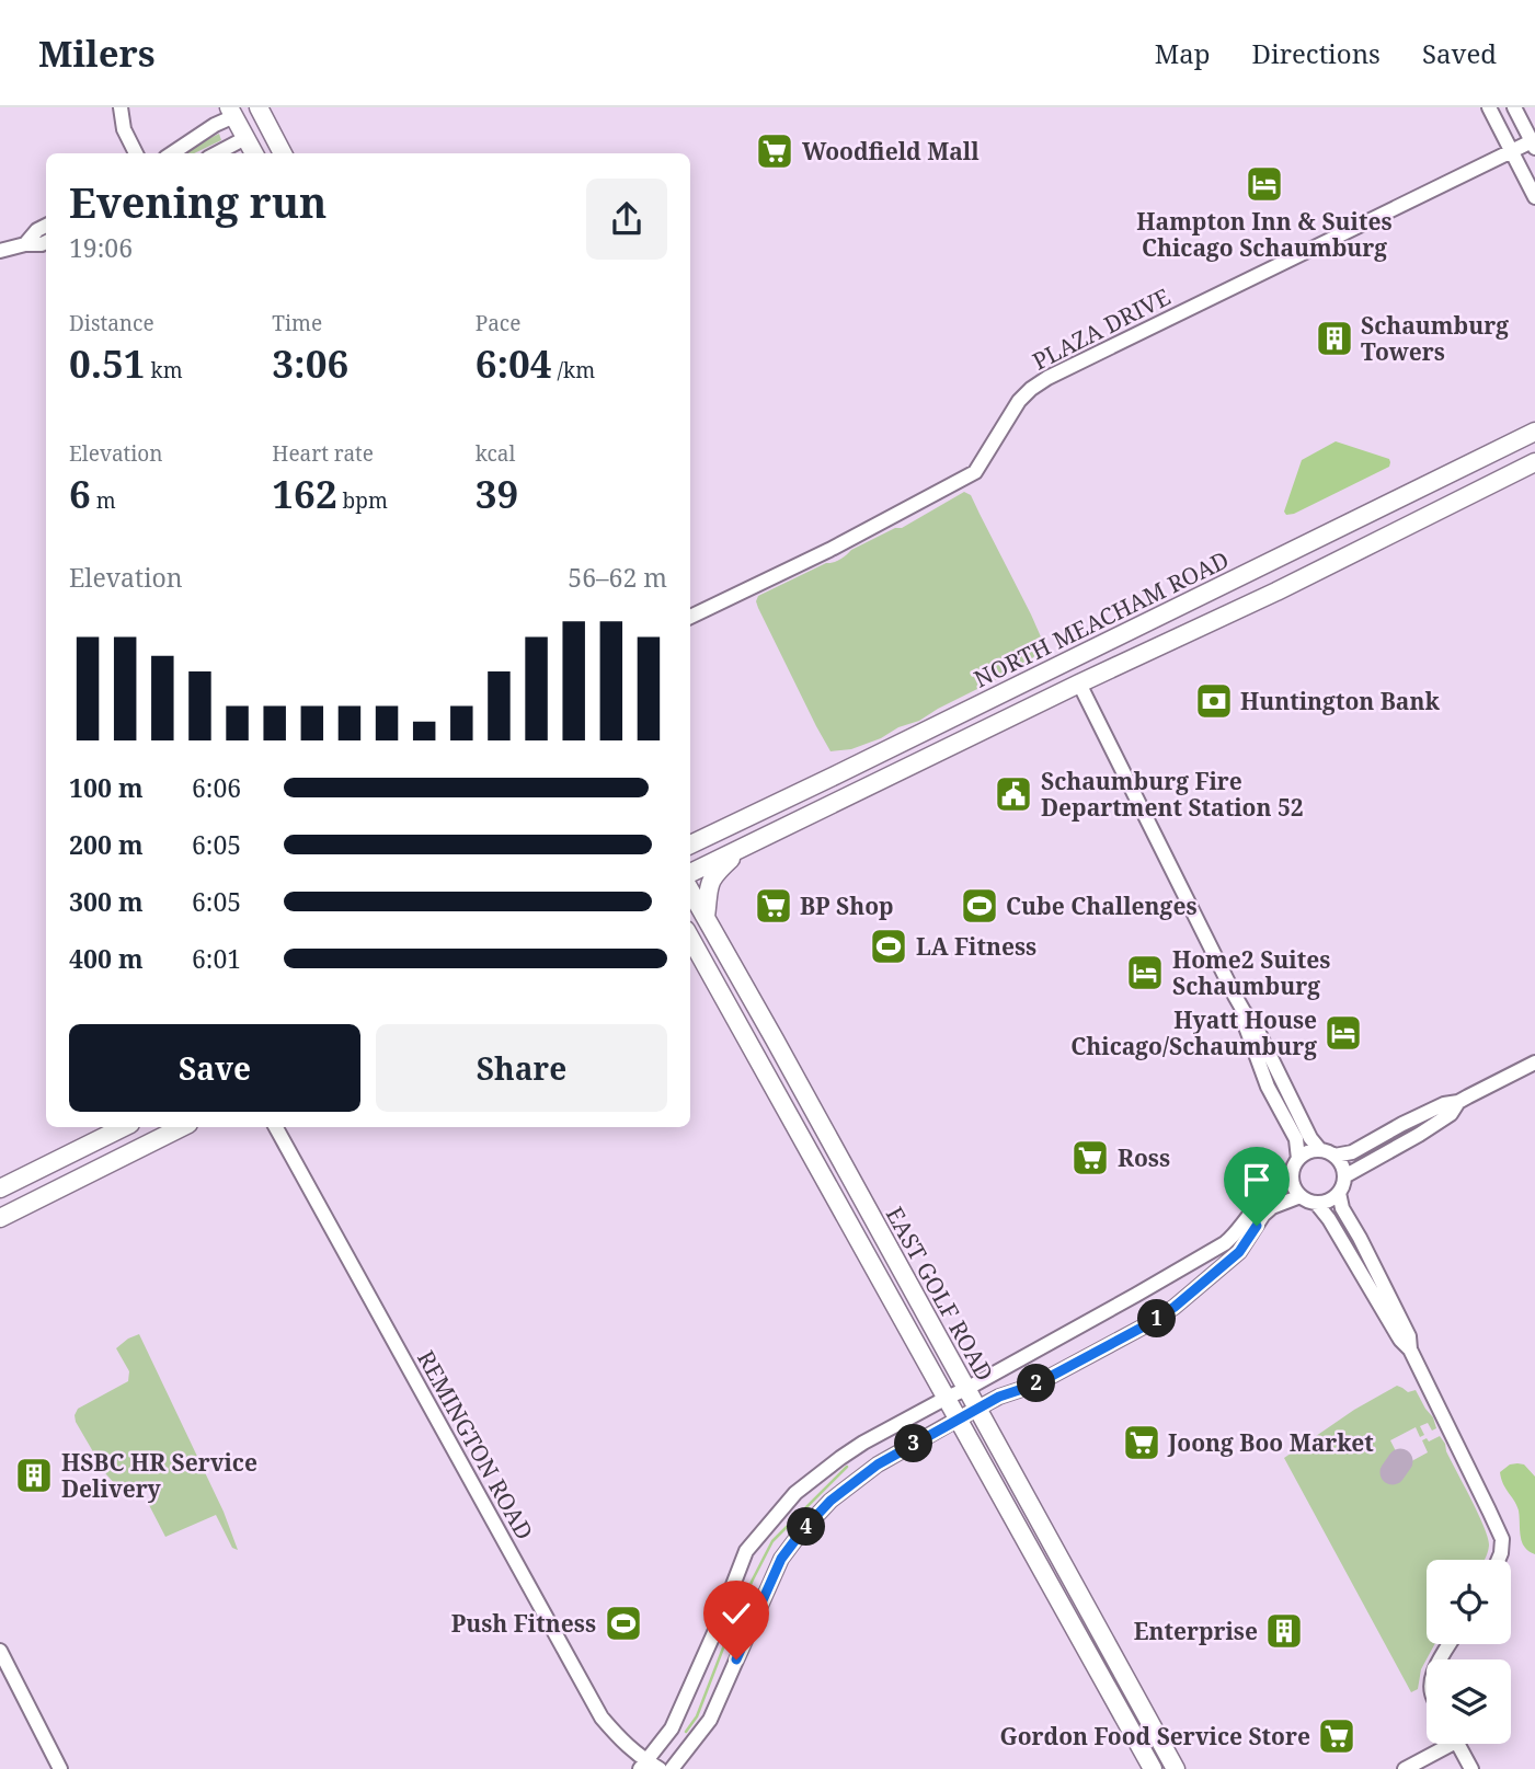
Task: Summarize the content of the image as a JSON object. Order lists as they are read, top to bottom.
{
  "streets": {
    "main road": ["NORTH MEACHAM ROAD", "EAST GOLF ROAD"],
    "street": ["PLAZA DRIVE", "REMINGTON ROAD"]
  },
  "places": {
    "supermarket": [
      "Woodfield Mall",
      "BP Shop",
      "Ross",
      "Joong Boo Market",
      "Gordon Food Service Store"
    ],
    "hotel": ["Hampton Inn & Suites Chicago Schaumburg", "Home2 Suites Schaumburg", "Hyatt House Chicago/Schaumburg"],
    "building": ["Schaumburg Towers", "HSBC HR Service Delivery", "Enterprise"],
    "bank": ["Huntington Bank"],
    "public building": ["Schaumburg Fire Department Station 52"],
    "sports": ["Cube Challenges", "LA Fitness", "Push Fitness"]
  },
  "page": {
    "header": "Milers",
    "nav": ["Map", "Directions", "Saved"],
    "heading": ["Evening run", "19:06"],
    "stats": [
      ["Distance", "0.51 km"],
      ["Time", "3:06"],
      ["Pace", "6:04 /km"],
      ["Elevation", "6 m"],
      ["Heart rate", "162 bpm"],
      ["kcal", "39"]
    ],
    "chart": ["Elevation", "56–62 m"],
    "list": [
      {
        "name": "100 m",
        "note": "6:06"
      },
      {
        "name": "200 m",
        "note": "6:05"
      },
      {
        "name": "300 m",
        "note": "6:05"
      },
      {
        "name": "400 m",
        "note": "6:01"
      }
    ],
    "buttons": ["Save", "Share"],
    "pins": [
      "1",
      "2",
      "3",
      "4"
    ]
  }
}
